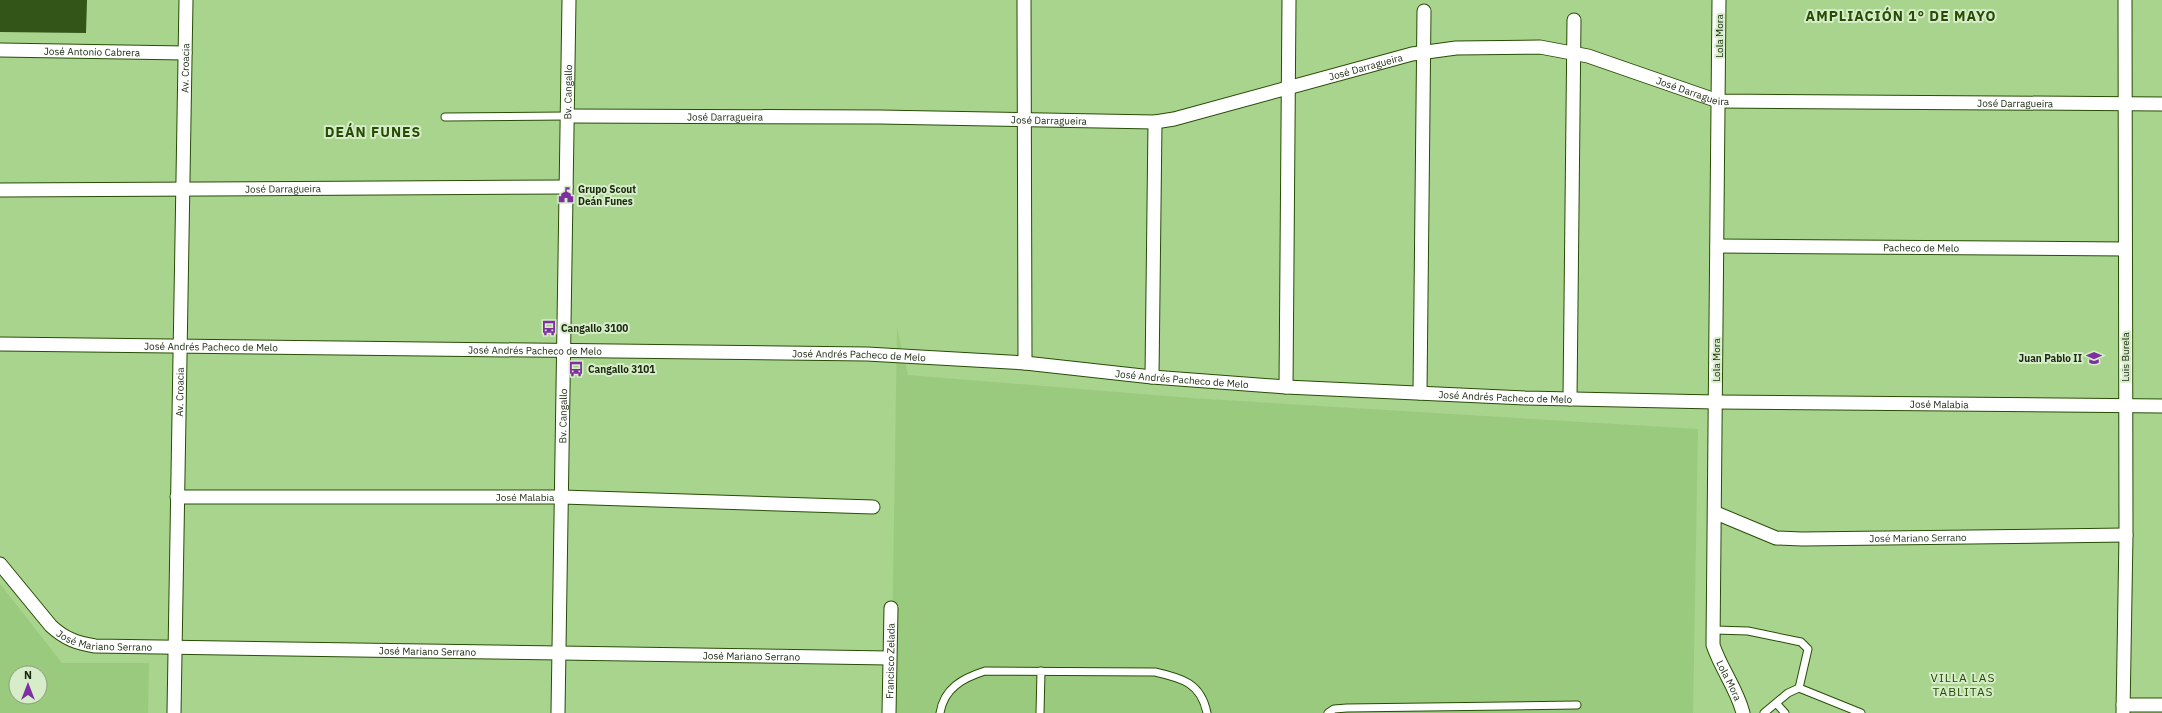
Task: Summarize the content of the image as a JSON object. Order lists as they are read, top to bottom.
{
  "streets": {
    "street": [
      "Lola Mora",
      "José Antonio Cabrera",
      "José Darragueira",
      "Av. Croacia",
      "Bv. Cangallo",
      "Pacheco de Melo",
      "José Andrés Pacheco de Melo",
      "Luis Burela",
      "José Malabia",
      "José Mariano Serrano",
      "Francisco Zelada"
    ]
  },
  "crossings": [
    ["Lola Mora", "José Darragueira"],
    ["Lola Mora", "Pacheco de Melo"],
    ["Lola Mora", "José Andrés Pacheco de Melo"],
    ["Lola Mora", "José Malabia"],
    ["Lola Mora", "José Mariano Serrano"],
    ["José Antonio Cabrera", "Av. Croacia"],
    ["José Darragueira", "Av. Croacia"],
    ["José Darragueira", "Bv. Cangallo"],
    ["José Darragueira", "Luis Burela"],
    ["Av. Croacia", "José Andrés Pacheco de Melo"],
    ["Av. Croacia", "José Malabia"],
    ["Av. Croacia", "José Mariano Serrano"],
    ["Bv. Cangallo", "José Andrés Pacheco de Melo"],
    ["Bv. Cangallo", "José Malabia"],
    ["Bv. Cangallo", "José Mariano Serrano"],
    ["Pacheco de Melo", "Luis Burela"],
    ["José Andrés Pacheco de Melo", "José Malabia"],
    ["Luis Burela", "José Malabia"],
    ["Luis Burela", "José Mariano Serrano"],
    ["José Mariano Serrano", "Francisco Zelada"]
  ],
  "districts": ["AMPLIACIÓN 1° DE MAYO", "DEÁN FUNES", "VILLA LAS TABLITAS"],
  "places": {
    "public building": ["Grupo Scout Deán Funes"],
    "bus stop": ["Cangallo 3100", "Cangallo 3101"],
    "school or university": ["Juan Pablo II"]
  },
  "north": "top"
}
